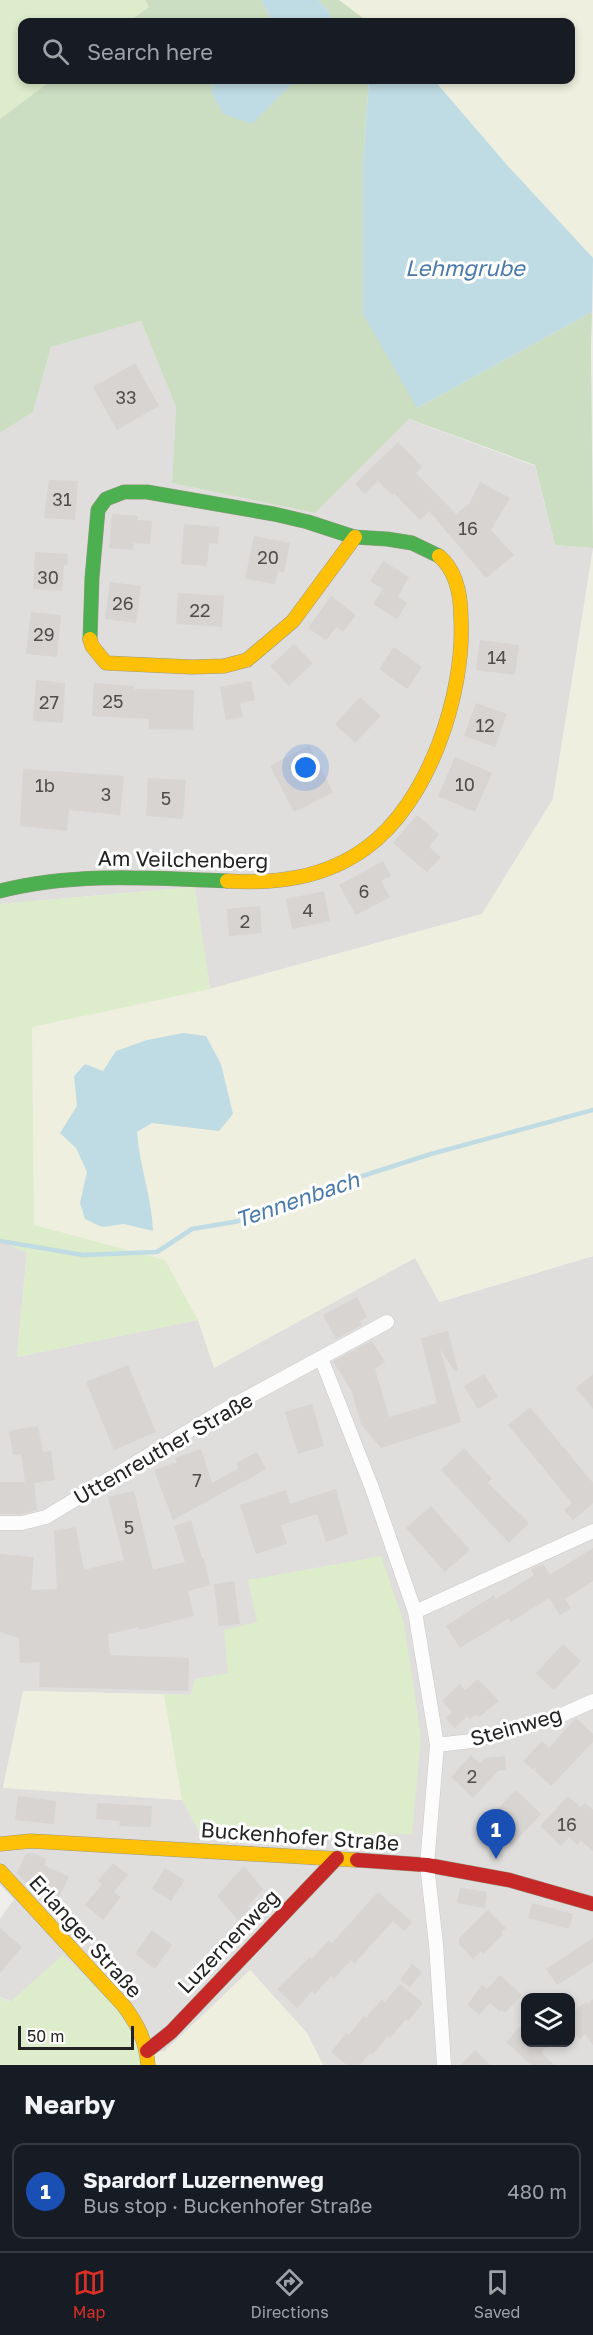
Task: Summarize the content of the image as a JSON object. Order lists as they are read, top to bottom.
{
  "streets": {
    "street": [
      "Am Veilchenberg",
      "Uttenreuther Straße",
      "Steinweg",
      "Buckenhofer Straße",
      "Erlanger Straße",
      "Luzernenweg"
    ]
  },
  "crossings": [
    ["Buckenhofer Straße", "Luzernenweg"],
    ["Erlanger Straße", "Luzernenweg"]
  ],
  "water": ["Lehmgrube", "Tennenbach"],
  "house_numbers": [
    "33",
    "31",
    "16",
    "20",
    "30",
    "26",
    "22",
    "29",
    "14",
    "25",
    "27",
    "12",
    "10",
    "1b",
    "3",
    "5",
    "6",
    "4",
    "2",
    "7",
    "5",
    "2",
    "16"
  ],
  "scale_bar": "50 m",
  "page": {
    "search": "Search here",
    "pins": "1",
    "scale": "50 m",
    "heading": "Nearby",
    "list": [
      {
        "mark": "1",
        "name": "Spardorf Luzernenweg",
        "note": "Bus stop · Buckenhofer Straße",
        "value": "480 m"
      }
    ],
    "nav": ["Map", "Directions", "Saved"]
  }
}
